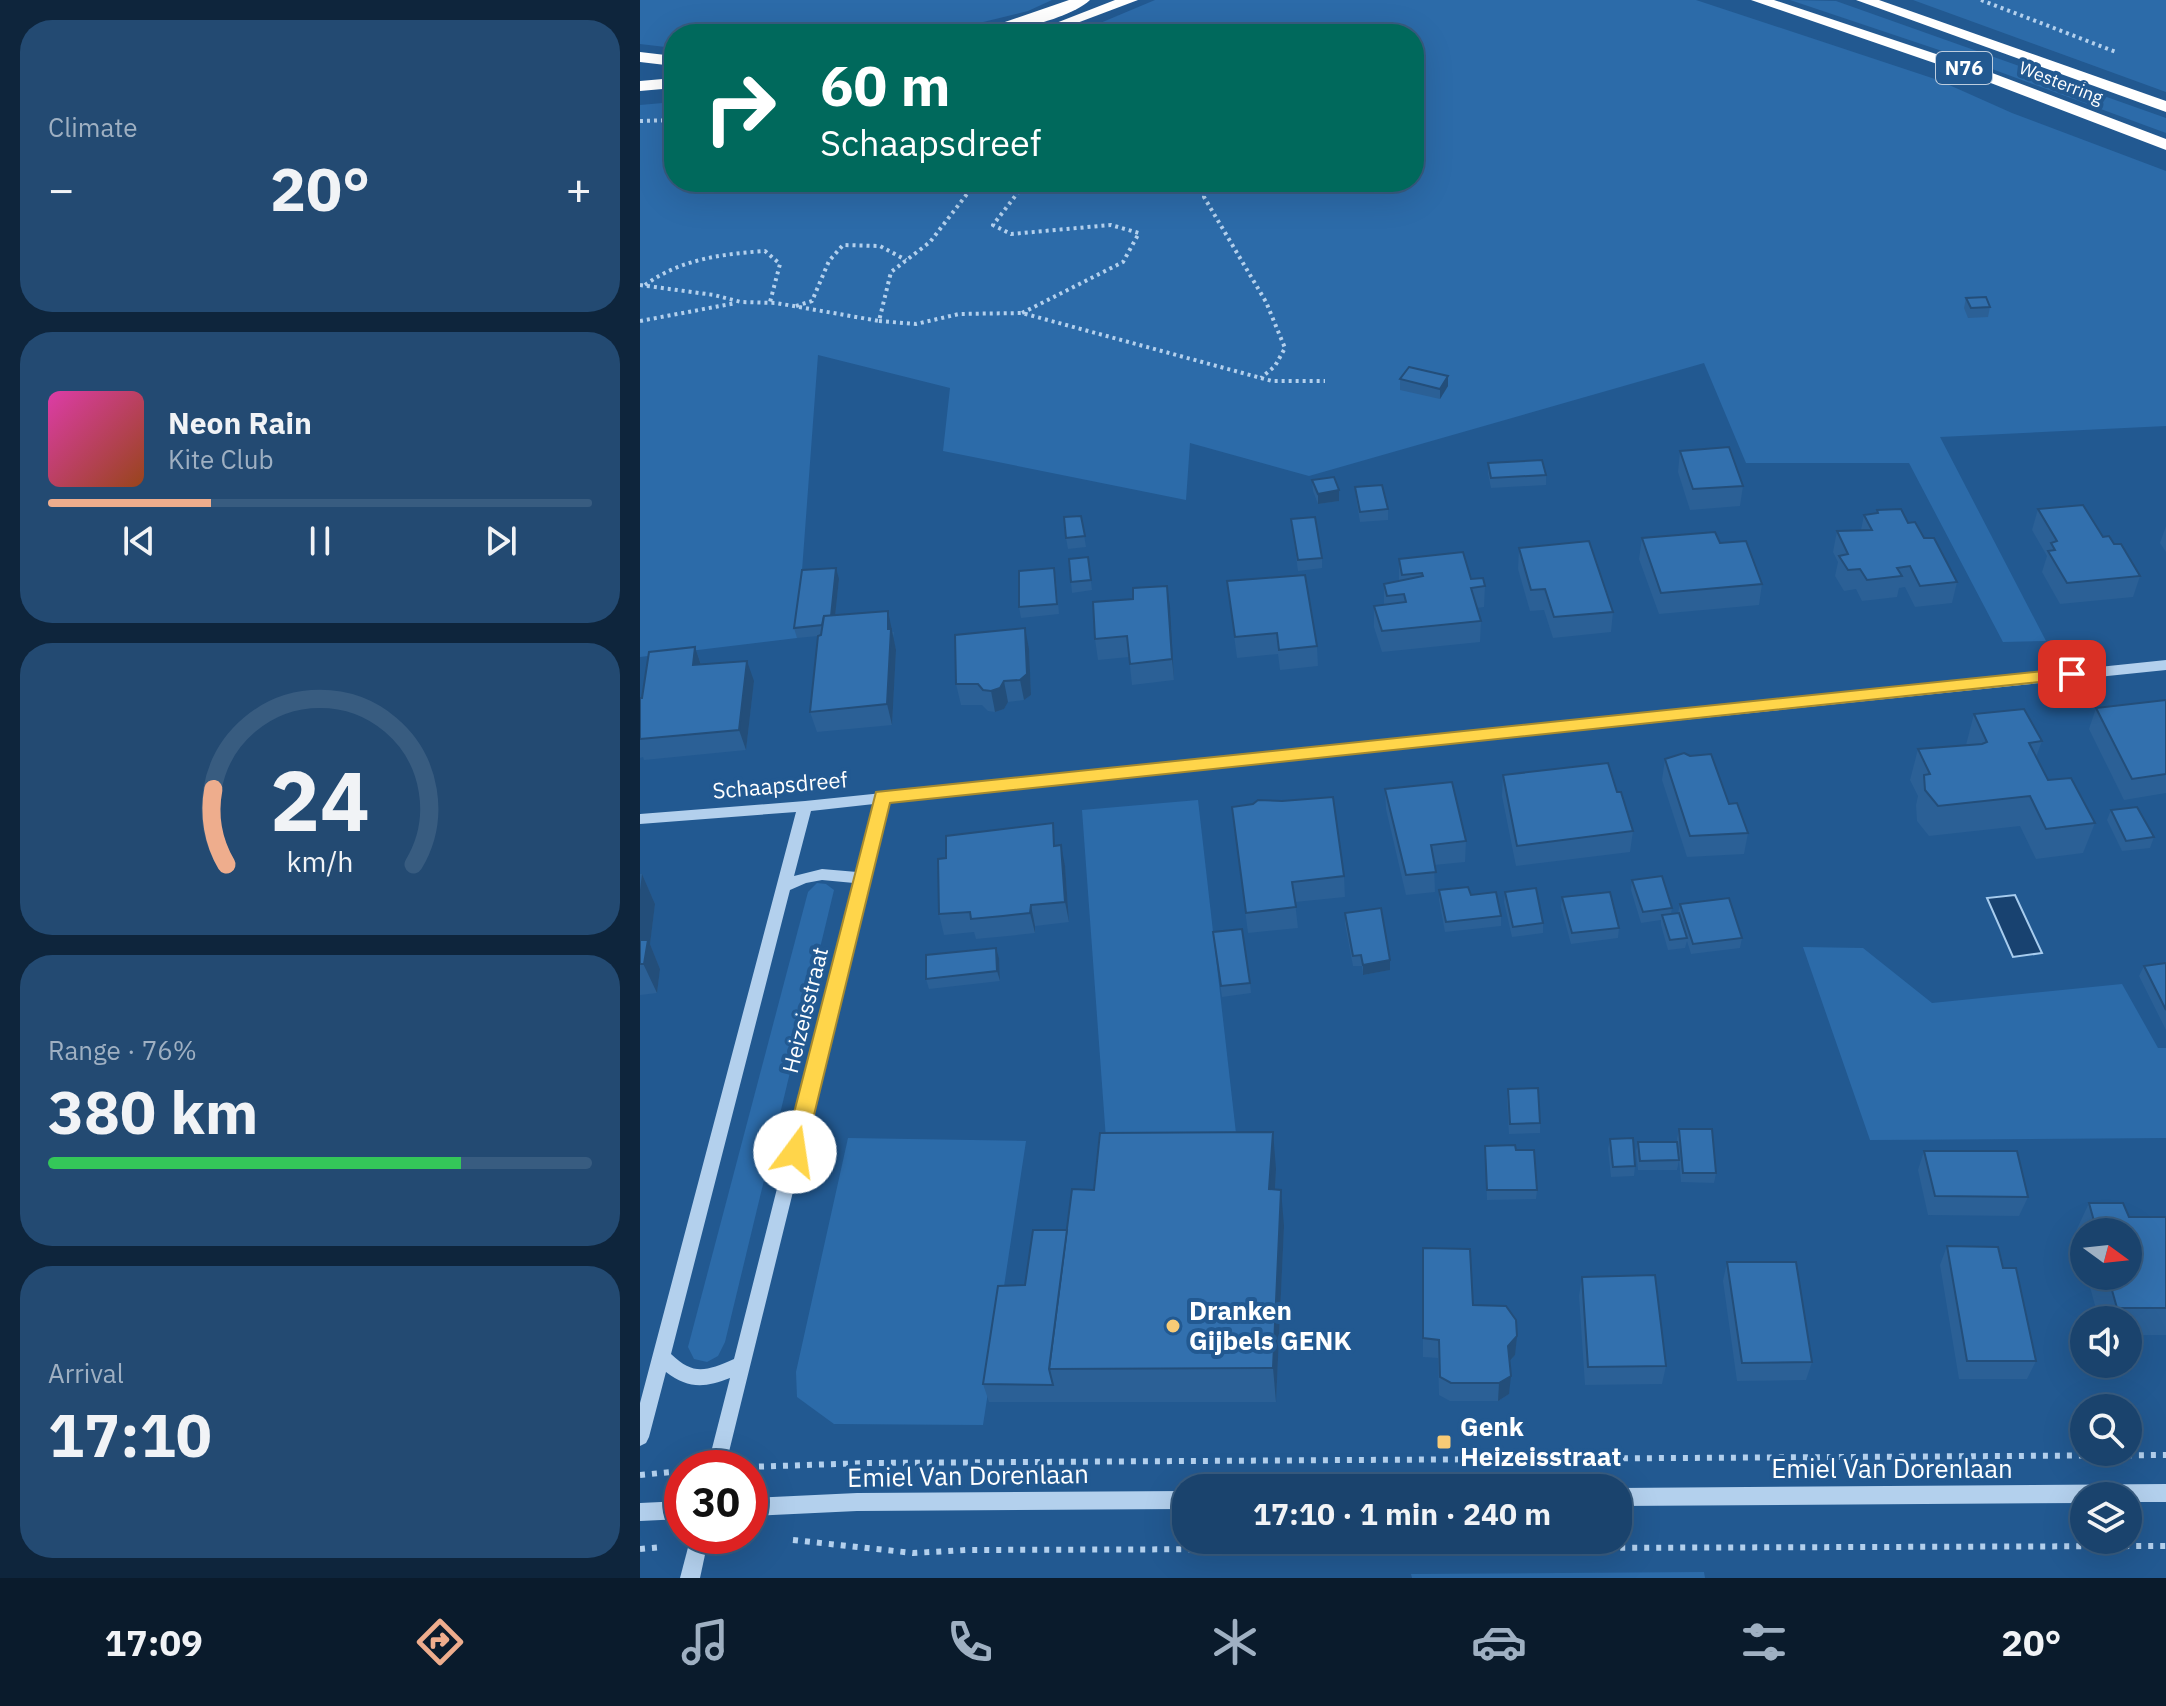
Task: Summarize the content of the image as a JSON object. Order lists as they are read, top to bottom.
{
  "streets": {
    "highway": ["N76", "Westerring"],
    "street": ["Schaapsdreef", "Heizeisstraat", "Emiel Van Dorenlaan"]
  },
  "crossings": [
    ["Schaapsdreef", "Heizeisstraat"]
  ],
  "places": {
    "other": ["Dranken Gijbels GENK"],
    "transit": ["Genk Heizeisstraat"]
  },
  "north": "right",
  "page": {
    "tile": [
      "Climate",
      ["Range · 76%", "380 km"],
      ["Arrival", "17:10"]
    ],
    "turn": ["60 m", "Schaapsdreef"],
    "heat": ["−", "20°", "+"],
    "song": ["Neon Rain", "Kite Club"],
    "limit": "30",
    "trip": "17:10 · 1 min · 240 m",
    "tabs": ["17:09", "20°"],
    "gauge": ["24", "km/h"]
  }
}
